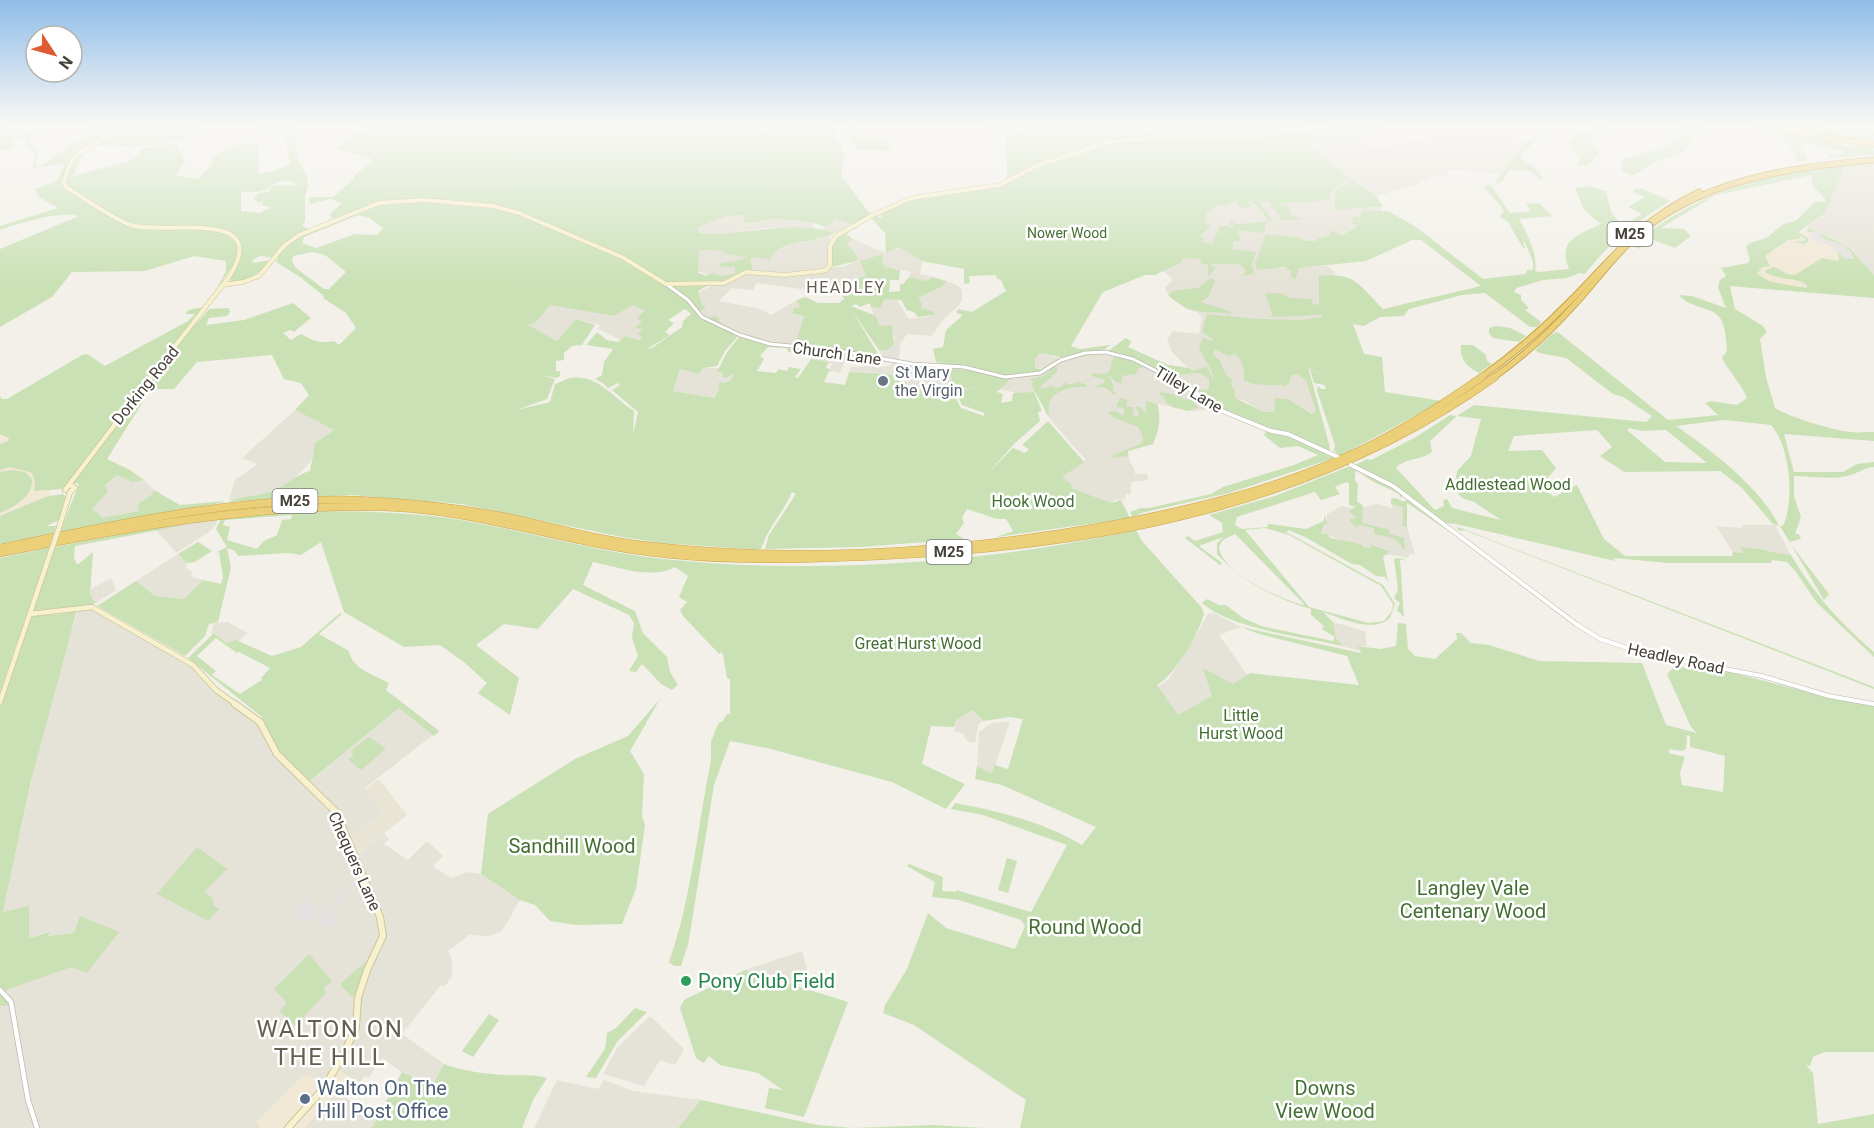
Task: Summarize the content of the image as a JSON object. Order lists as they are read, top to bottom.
{
  "streets": {
    "highway": ["M25"],
    "main road": ["Dorking Road", "Chequers Lane"],
    "street": ["Church Lane", "Tilley Lane", "Headley Road"]
  },
  "crossings": [
    ["Church Lane", "Tilley Lane"],
    ["Dorking Road", "Chequers Lane"]
  ],
  "districts": ["HEADLEY", "WALTON ON THE HILL"],
  "parks": [
    "Nower Wood",
    "Addlestead Wood",
    "Hook Wood",
    "Great Hurst Wood",
    "Little Hurst Wood",
    "Sandhill Wood",
    "Langley Vale Centenary Wood",
    "Round Wood",
    "Downs View Wood"
  ],
  "places": ["St Mary the Virgin", "Pony Club Field", "Walton On The Hill Post Office"],
  "north": "bottom right"
}
